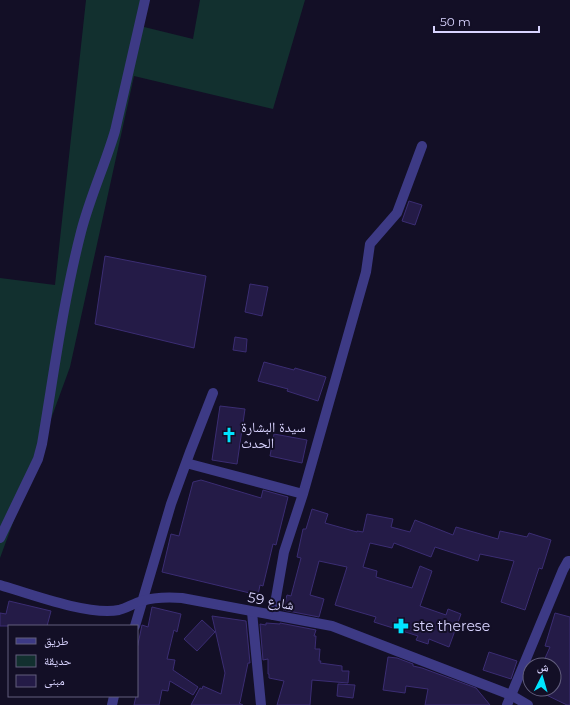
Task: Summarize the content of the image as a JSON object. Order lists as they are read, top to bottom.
{
  "streets": {
    "street": ["شارع 59"]
  },
  "places": {
    "church": ["سيدة البشارة الحدث"],
    "pharmacy": ["ste therese"]
  },
  "legend": ["طريق", "حديقة", "مبنى"],
  "scale_bar": "50 m",
  "north": "top"
}
